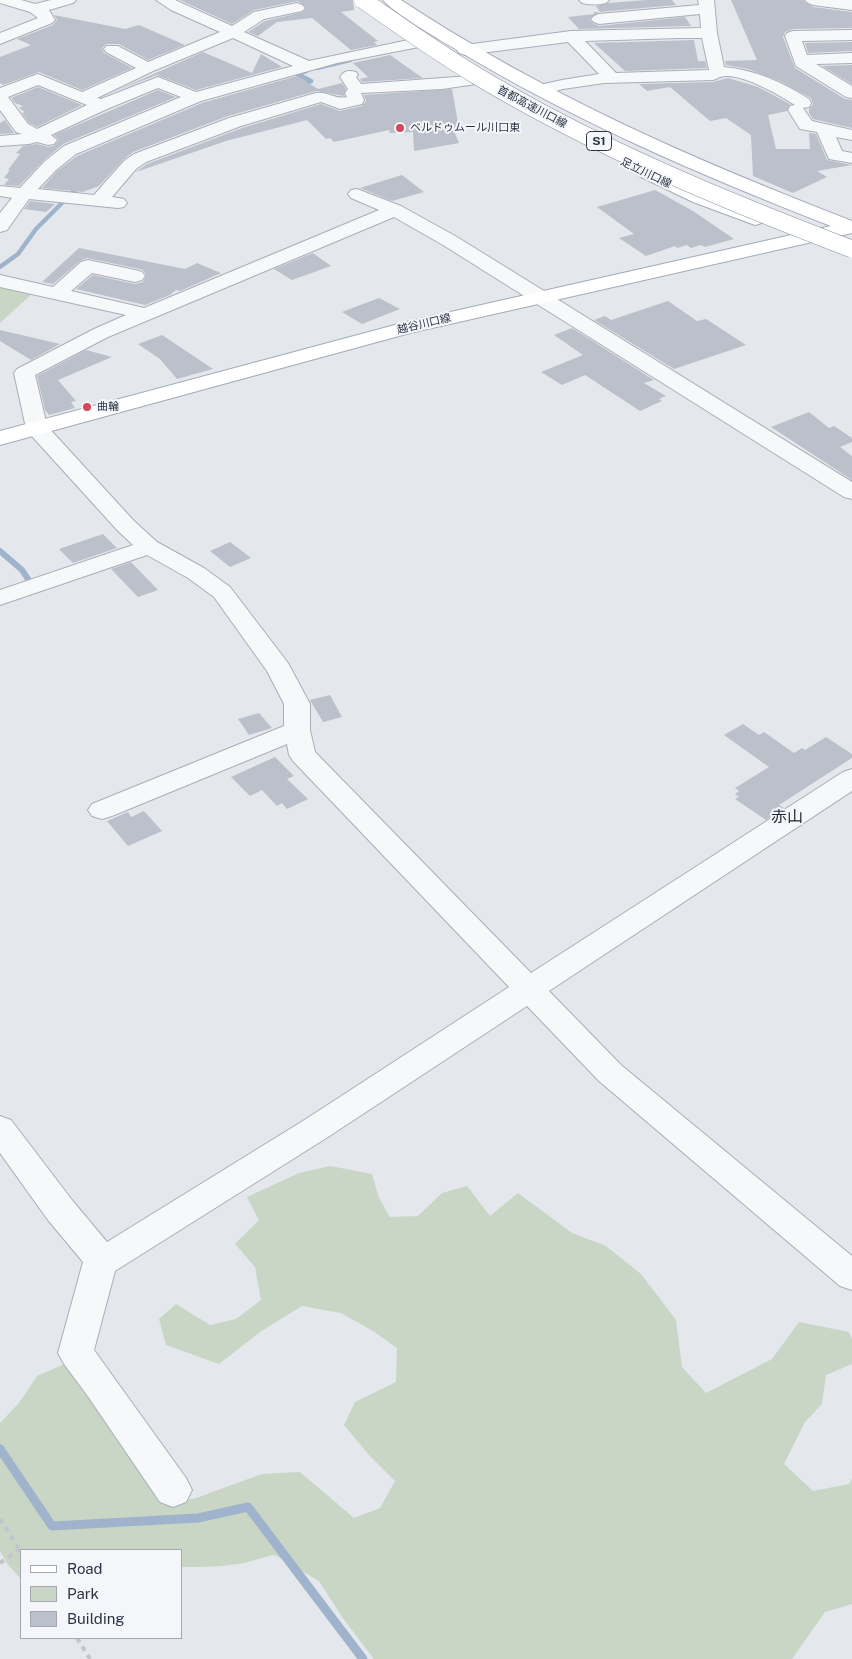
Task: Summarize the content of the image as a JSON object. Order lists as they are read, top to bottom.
{
  "streets": {
    "main road": [
      "首都高速川口線",
      "S1",
      "足立川口線",
      "越谷川口線"
    ]
  },
  "crossings": [
    ["首都高速川口線", "足立川口線"],
    ["首都高速川口線", "越谷川口線"],
    ["足立川口線", "越谷川口線"]
  ],
  "districts": ["赤山"],
  "places": ["ベルドゥムール川口東", "曲輪"],
  "legend": ["Road", "Park", "Building"]
}
